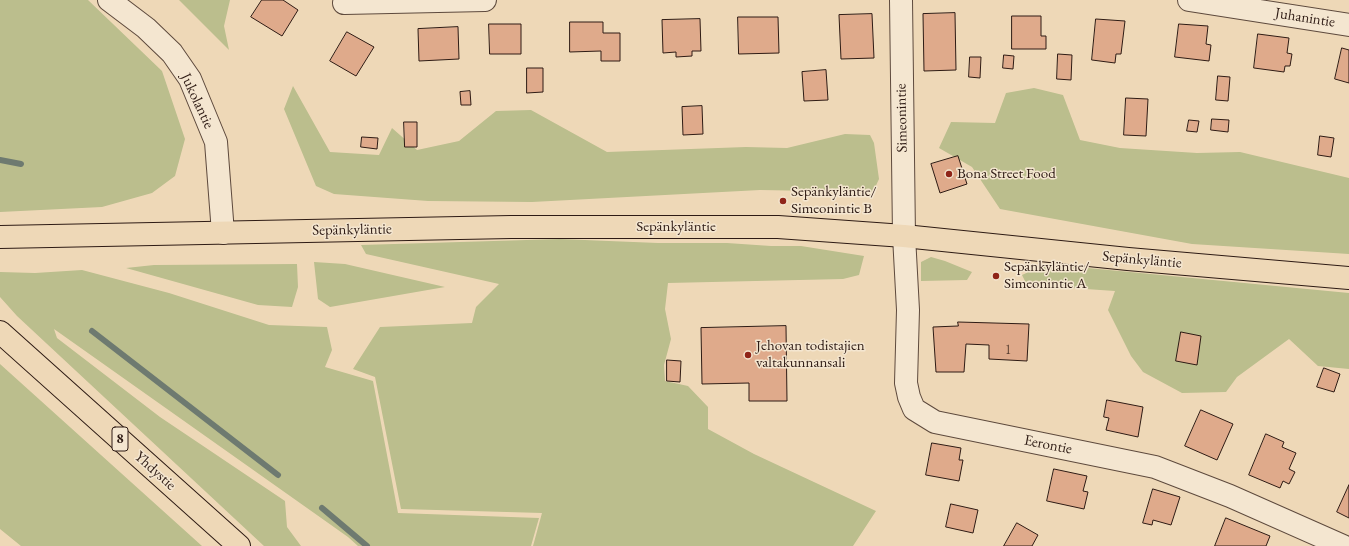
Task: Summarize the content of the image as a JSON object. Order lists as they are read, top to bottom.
{
  "streets": {
    "main road": ["Sepänkyläntie", "8", "Yhdystie"],
    "street": [
      "Juhanintie",
      "Jukolantie",
      "Simeonintie",
      "Eerontie"
    ]
  },
  "crossings": [
    ["Jukolantie", "Sepänkyläntie"],
    ["Simeonintie", "Sepänkyläntie"],
    ["Simeonintie", "Eerontie"],
    ["Sepänkyläntie", "Eerontie"]
  ],
  "places": [
    "Bona Street Food",
    "Sepänkyläntie/ Simeonintie B",
    "Sepänkyläntie/ Simeonintie A",
    "Jehovan todistajien valtakunnansali"
  ],
  "house_numbers": ["1"]
}
